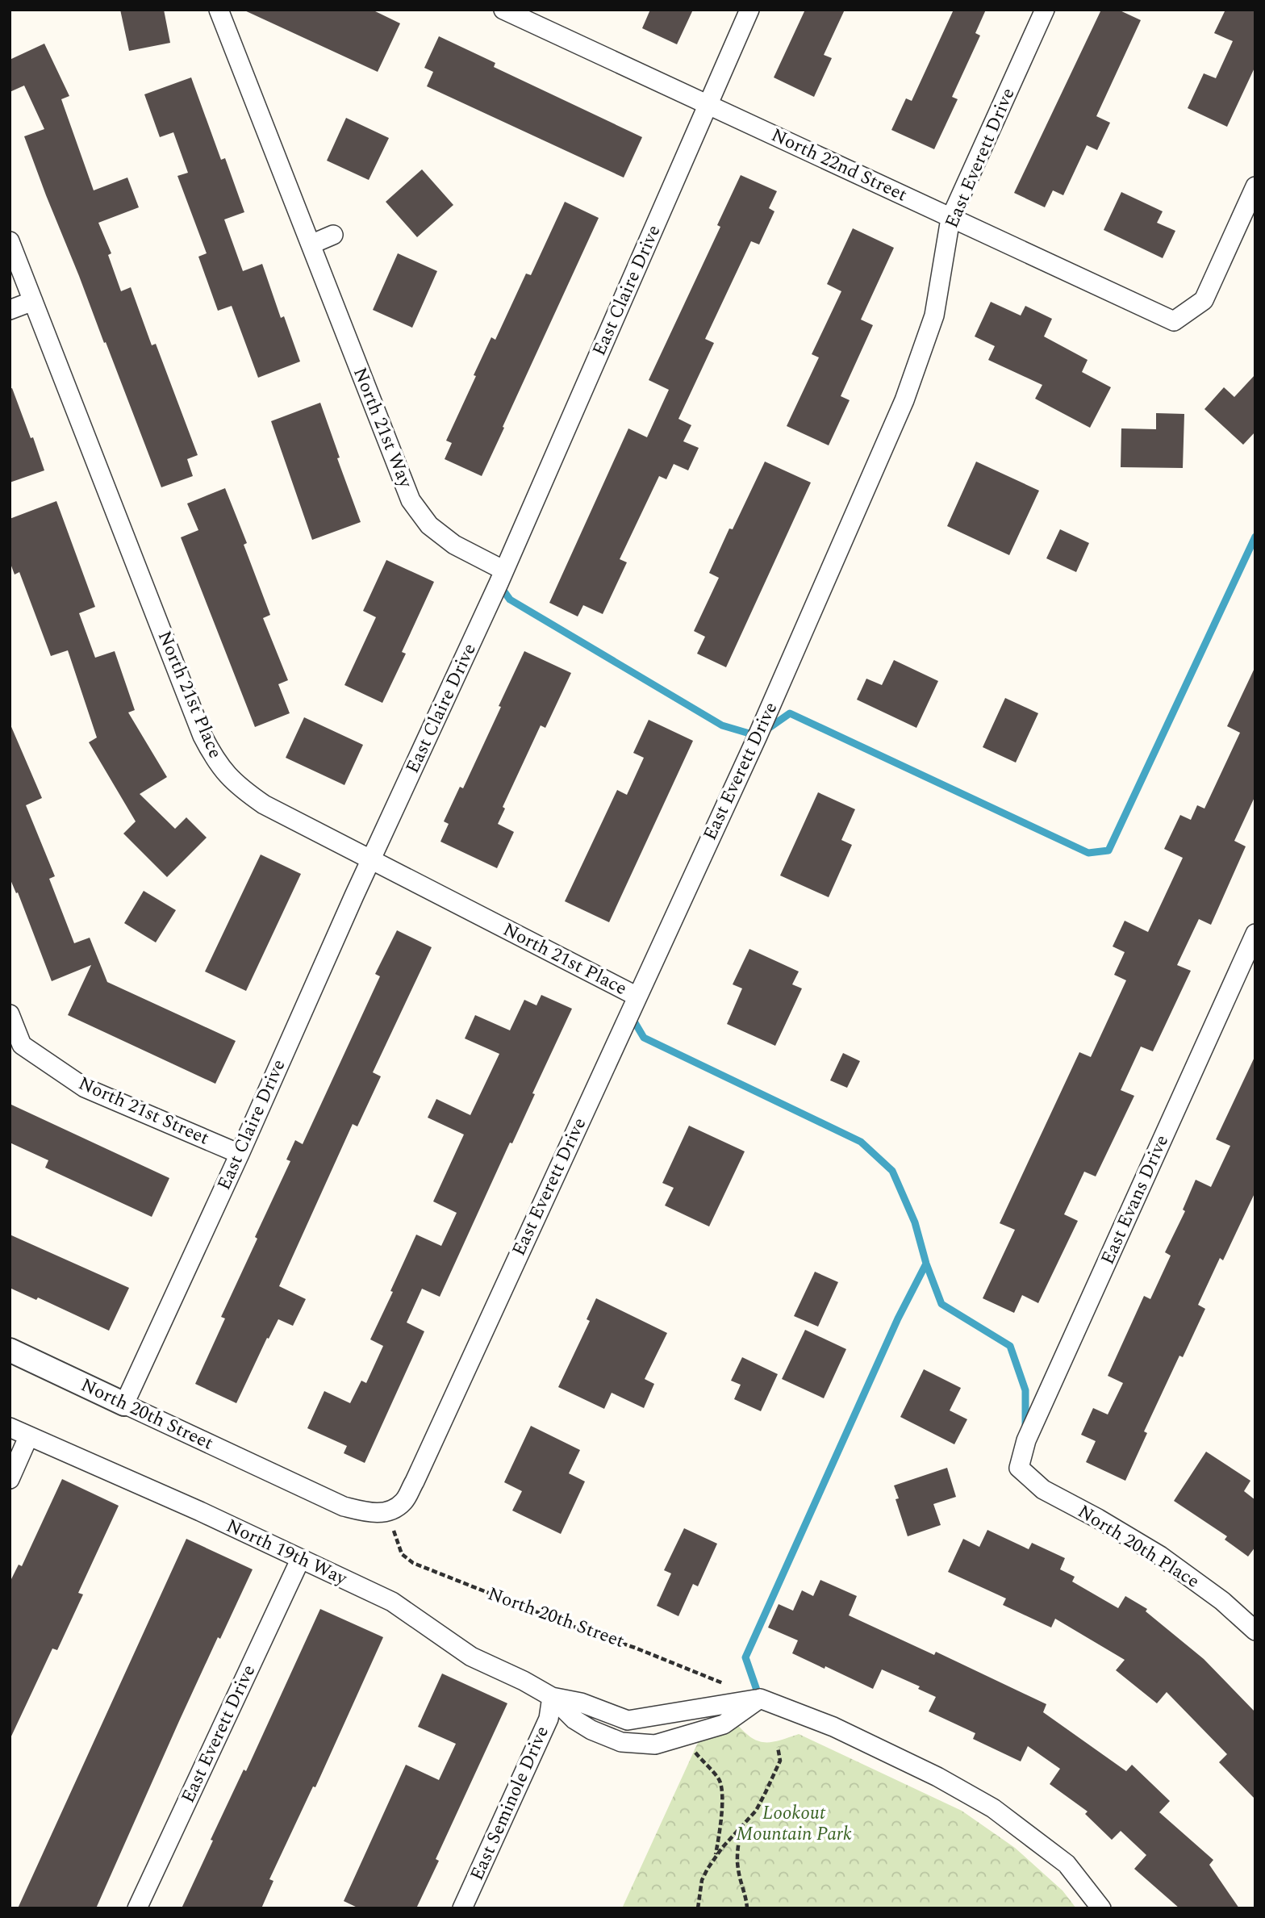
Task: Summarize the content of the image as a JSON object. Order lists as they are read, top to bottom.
{
  "streets": {
    "street": [
      "East Everett Drive",
      "North 22nd Street",
      "East Claire Drive",
      "North 21st Way",
      "North 21st Place",
      "North 21st Street",
      "East Evans Drive",
      "North 20th Street",
      "North 20th Place",
      "North 19th Way",
      "East Seminole Drive"
    ]
  },
  "crossings": [
    ["East Everett Drive", "North 22nd Street"],
    ["East Everett Drive", "North 21st Place"],
    ["East Everett Drive", "North 20th Street"],
    ["East Everett Drive", "North 19th Way"],
    ["North 22nd Street", "East Claire Drive"],
    ["East Claire Drive", "North 21st Way"],
    ["East Claire Drive", "North 21st Place"],
    ["East Claire Drive", "North 21st Street"],
    ["East Claire Drive", "North 20th Street"],
    ["East Evans Drive", "North 20th Place"],
    ["North 19th Way", "East Seminole Drive"]
  ],
  "parks": ["Lookout Mountain Park"]
}
